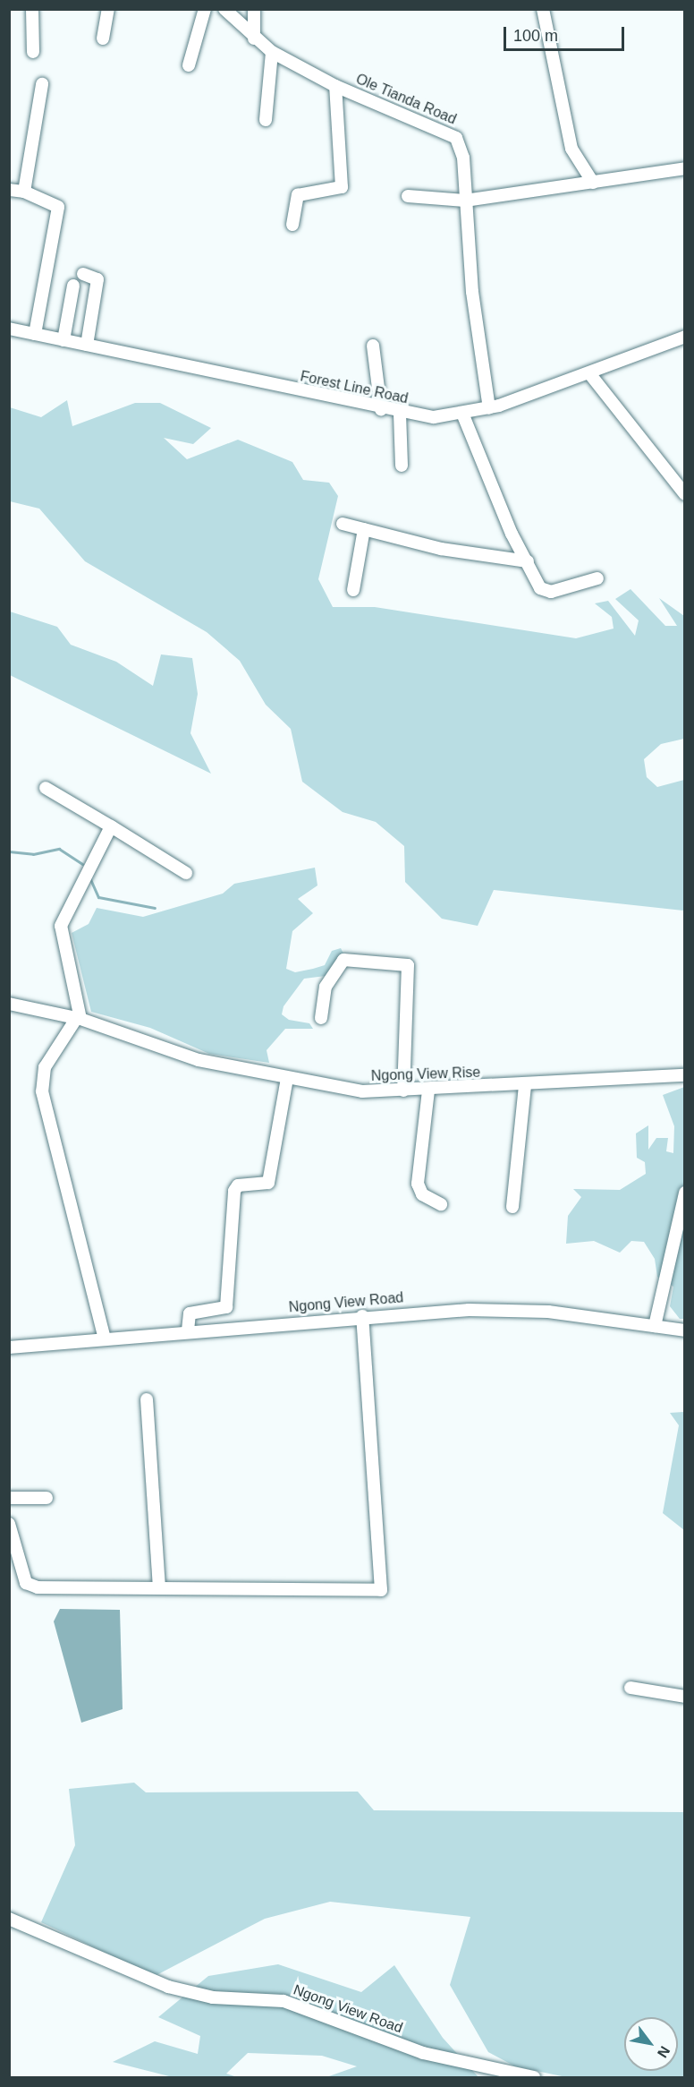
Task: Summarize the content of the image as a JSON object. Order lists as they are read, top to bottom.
{
  "streets": {
    "street": [
      "Ole Tianda Road",
      "Forest Line Road",
      "Ngong View Rise",
      "Ngong View Road"
    ]
  },
  "crossings": [
    ["Ole Tianda Road", "Forest Line Road"]
  ],
  "scale_bar": "100 m",
  "north": "bottom right"
}
